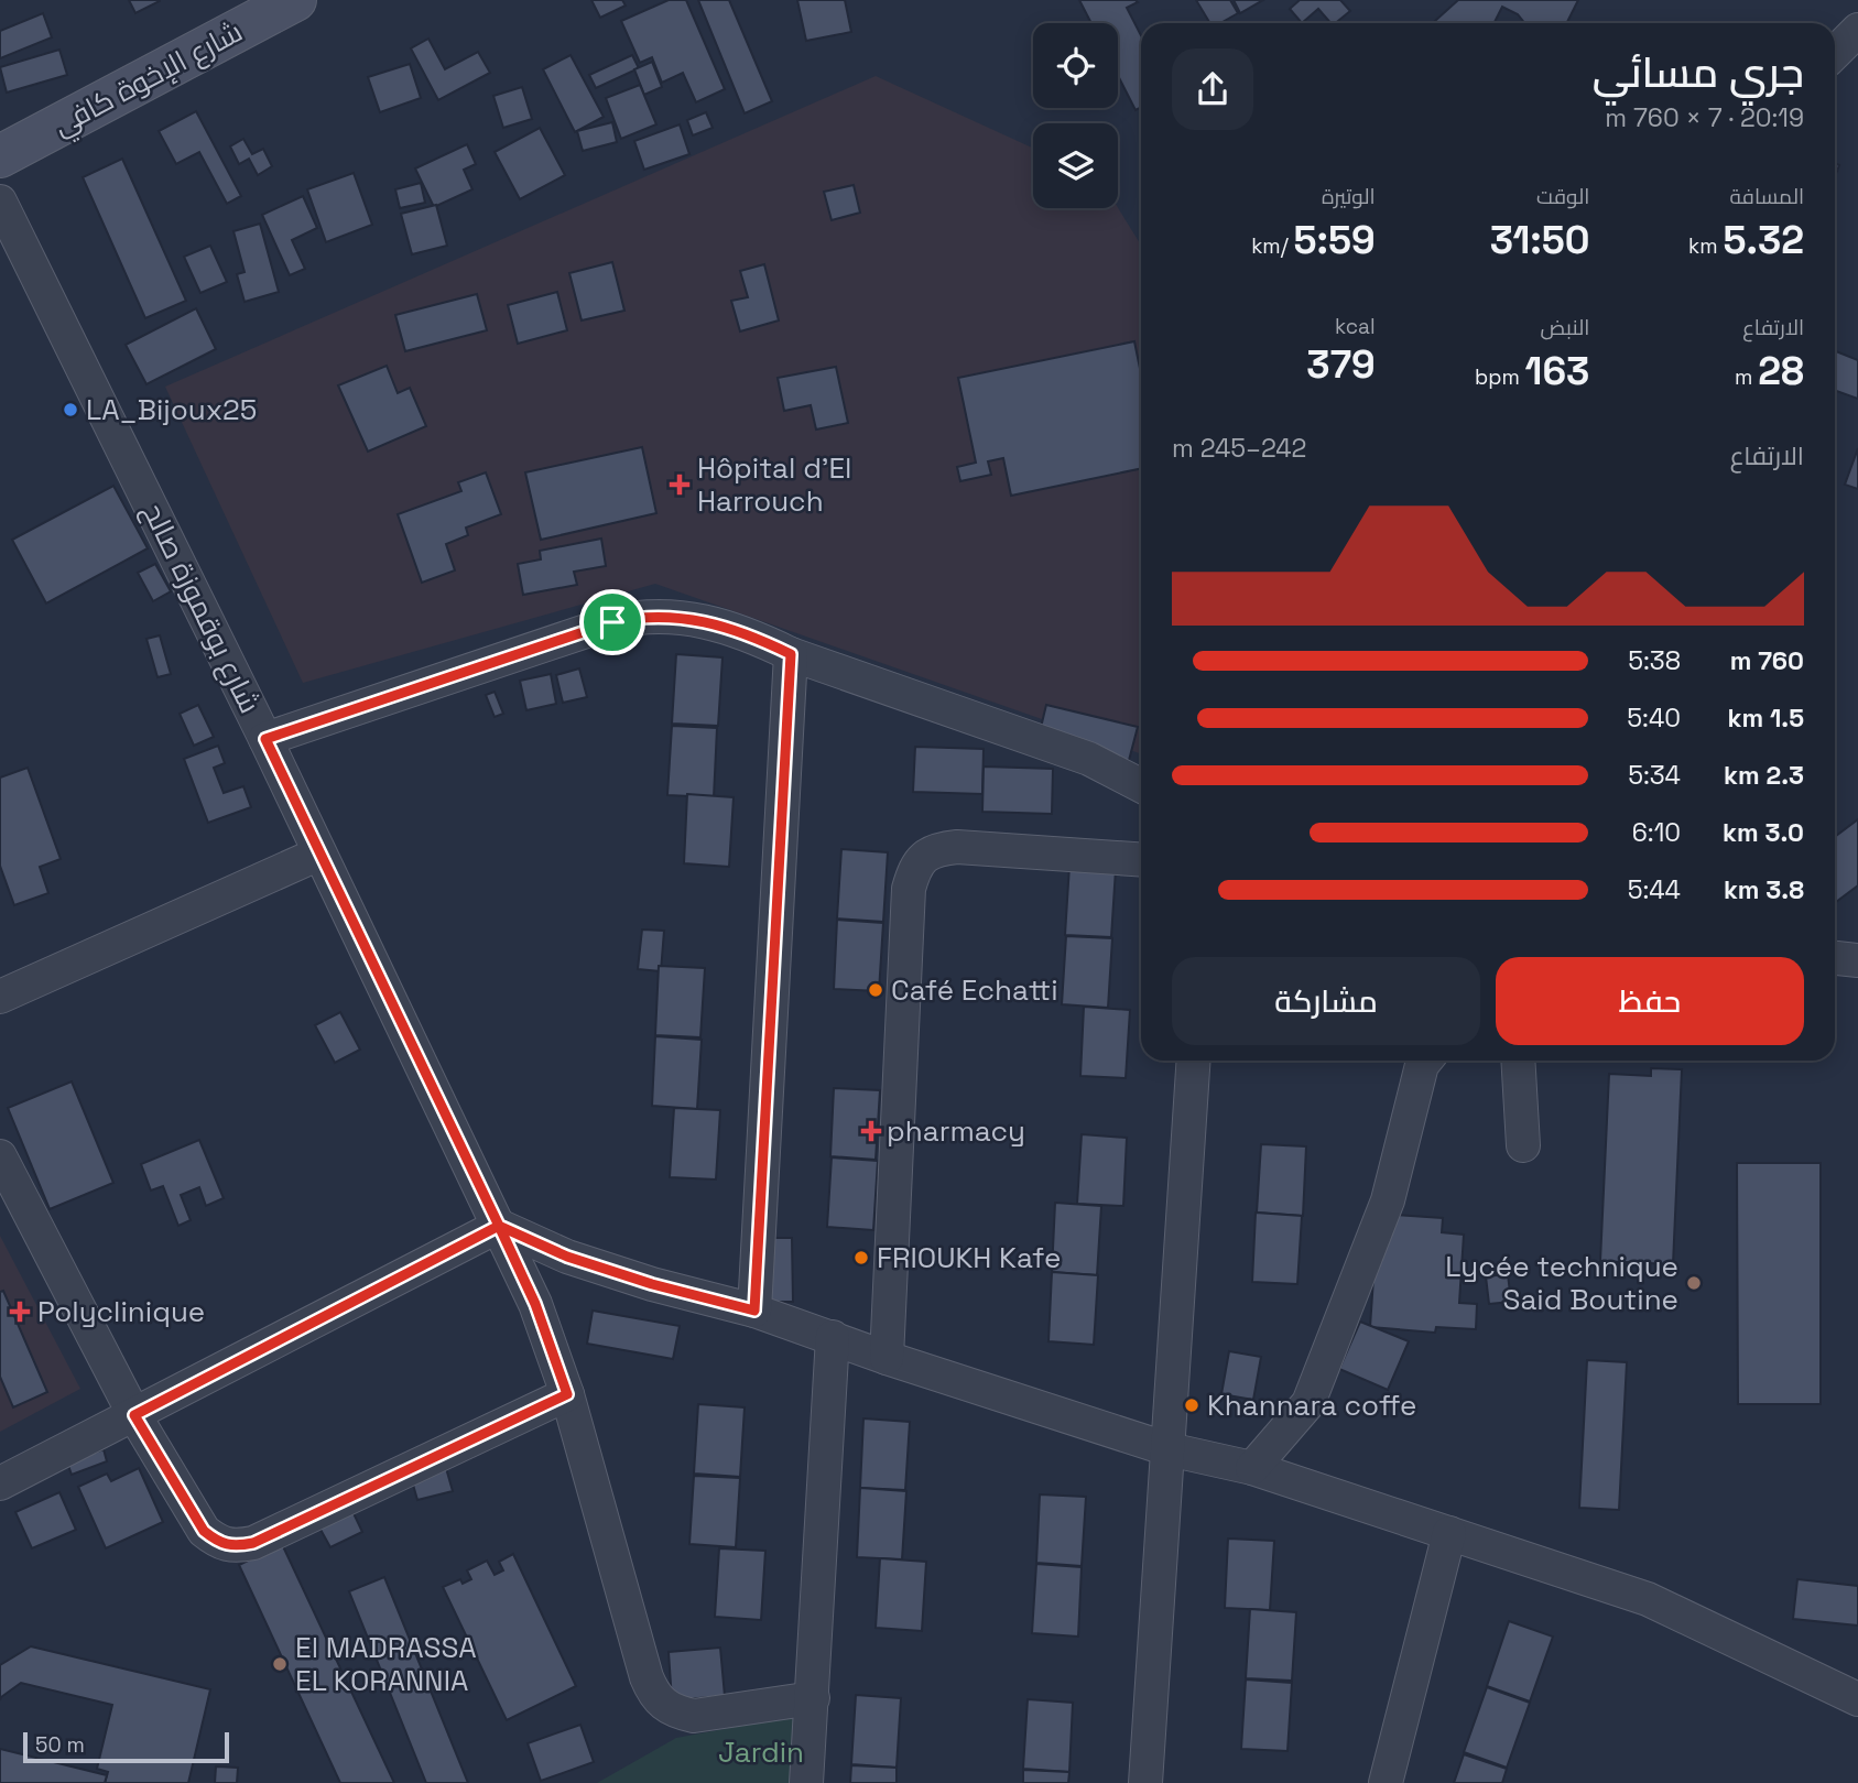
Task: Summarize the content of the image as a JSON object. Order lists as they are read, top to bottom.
{
  "streets": {
    "main road": ["شارع الإخوة كافي"],
    "street": ["شارع بوقموزة صالح"]
  },
  "parks": ["Jardin"],
  "places": {
    "other": [
      "LA_Bijoux25",
      "Café Echatti",
      "FRIOUKH Kafe",
      "Lycée technique Said Boutine",
      "Khannara coffe",
      "El MADRASSA EL KORANNIA"
    ],
    "health": ["Hôpital d'El Harrouch", "pharmacy", "Polyclinique"]
  },
  "scale_bar": "50 m",
  "page": {
    "heading": ["جري مسائي", "20:19 · 7 × 760 m"],
    "stats": [
      ["المسافة", "5.32 km"],
      ["الوقت", "31:50"],
      ["الوتيرة", "5:59 /km"],
      ["الارتفاع", "28 m"],
      ["النبض", "163 bpm"],
      ["kcal", "379"]
    ],
    "chart": ["الارتفاع", "242–245 m"],
    "list": [
      {
        "name": "760 m",
        "note": "5:38"
      },
      {
        "name": "1.5 km",
        "note": "5:40"
      },
      {
        "name": "2.3 km",
        "note": "5:34"
      },
      {
        "name": "3.0 km",
        "note": "6:10"
      },
      {
        "name": "3.8 km",
        "note": "5:44"
      }
    ],
    "buttons": ["حفظ", "مشاركة"],
    "scale": "50 m"
  }
}
